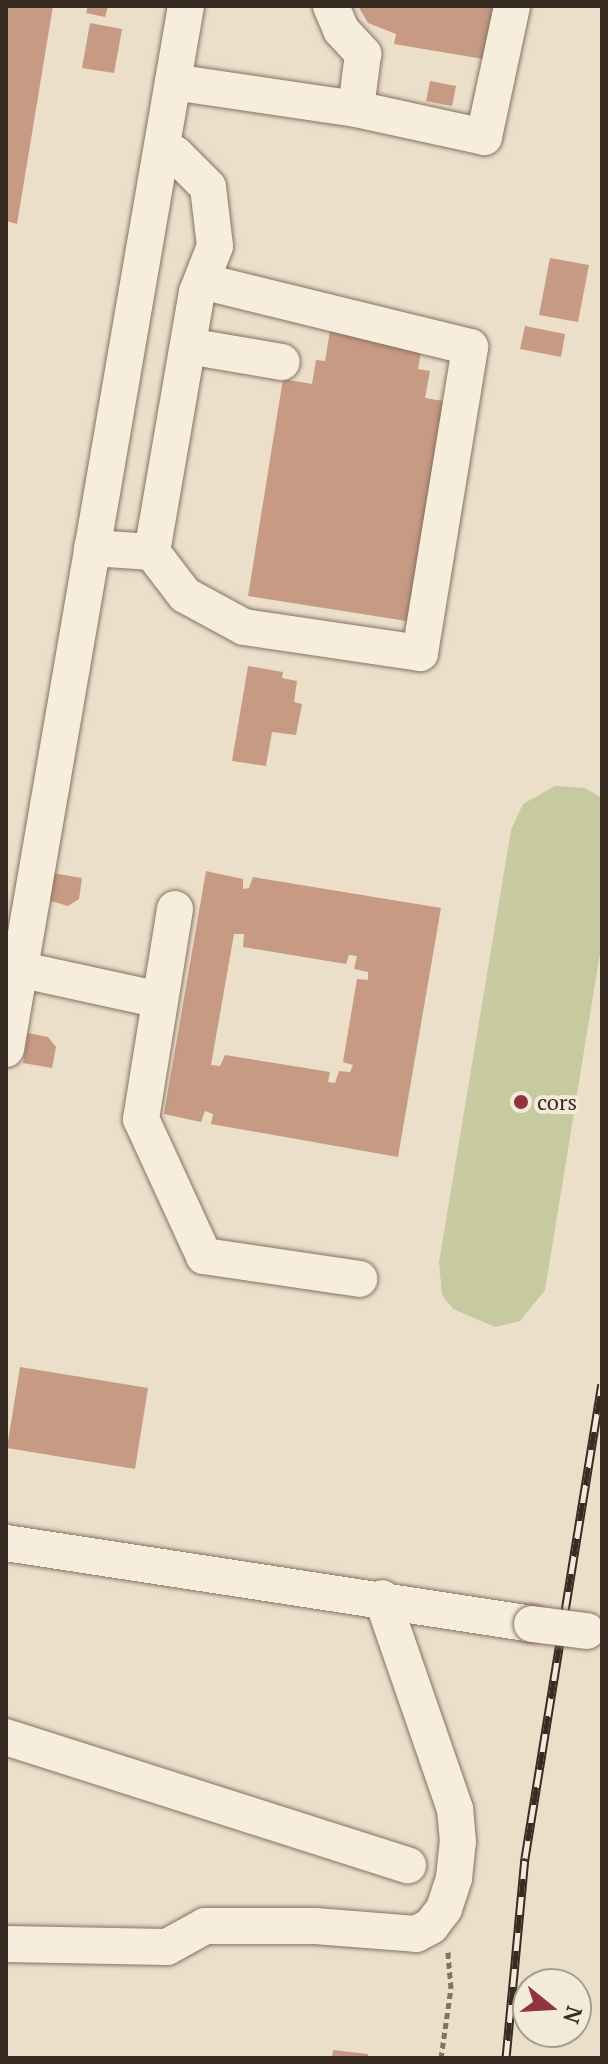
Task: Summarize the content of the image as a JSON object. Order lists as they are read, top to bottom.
{
  "places": ["cors"],
  "north": "right"
}
